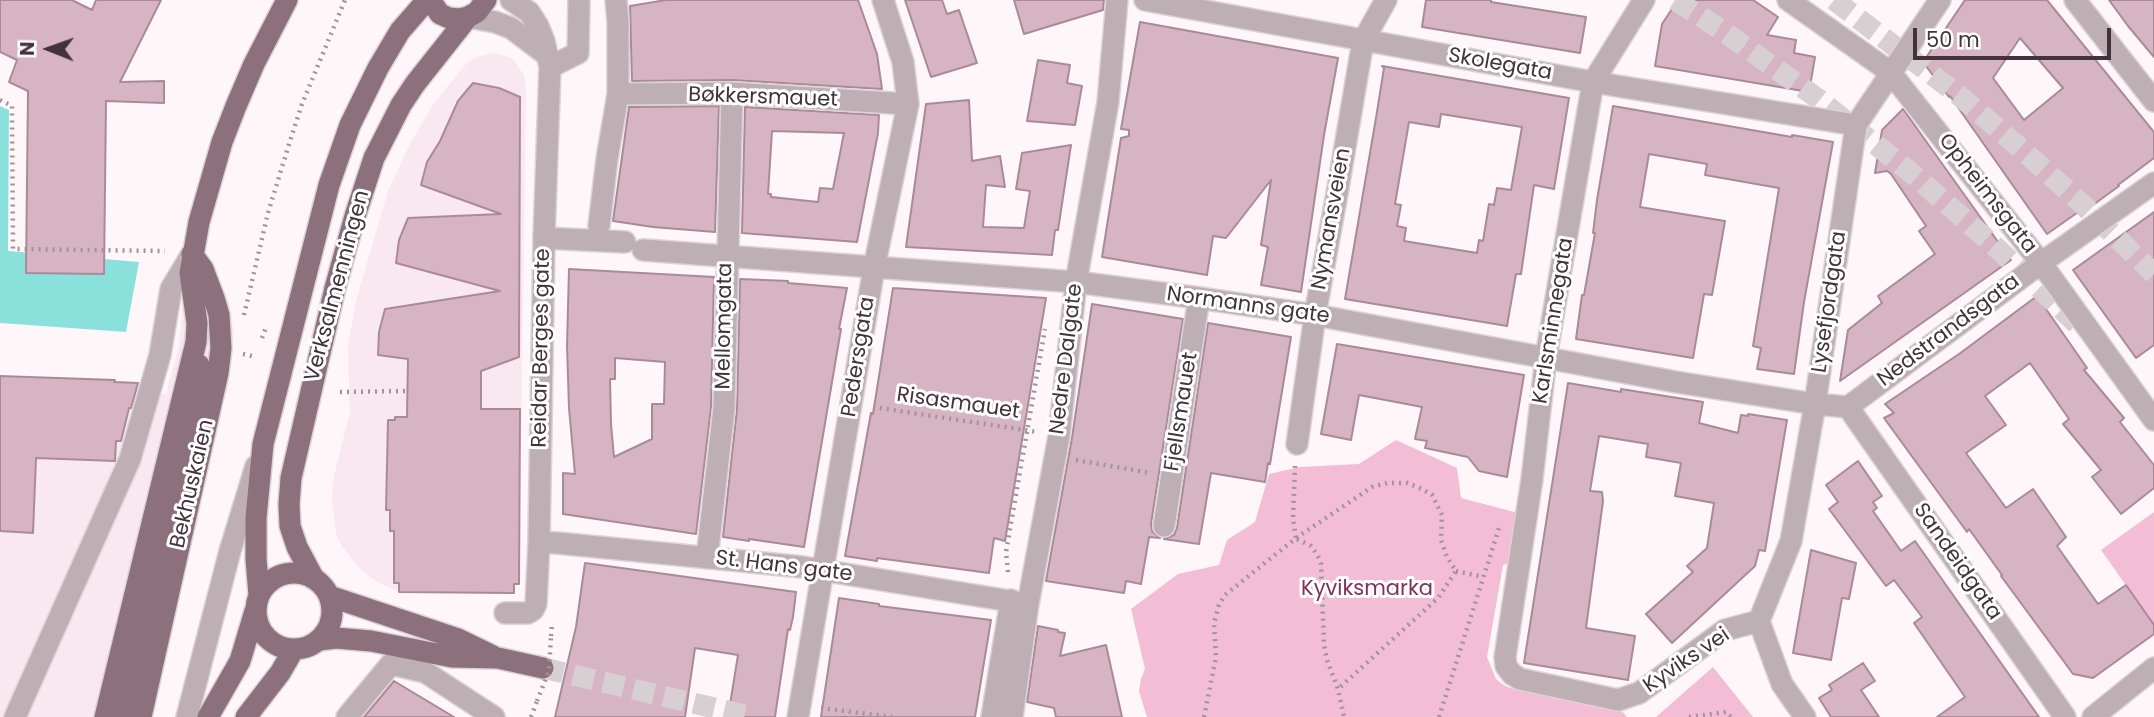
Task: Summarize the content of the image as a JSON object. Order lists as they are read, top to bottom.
{
  "streets": {
    "main road": ["Verksalmenningen", "Bekhuskaien"],
    "street": [
      "Skolegata",
      "Bøkkersmauet",
      "Opheimsgata",
      "Nymansveien",
      "Lysefjordgata",
      "Normanns gate",
      "Karlsminnegata",
      "Mellomgata",
      "Nedstrandsgata",
      "Reidar Berges gate",
      "Pedersgata",
      "Nedre Dalgate",
      "Fjellsmauet",
      "Sandeidgata",
      "St. Hans gate",
      "Kyviks vei"
    ],
    "path": ["Risasmauet"]
  },
  "crossings": [
    ["Skolegata", "Nymansveien"],
    ["Skolegata", "Lysefjordgata"],
    ["Skolegata", "Karlsminnegata"],
    ["Bøkkersmauet", "Mellomgata"],
    ["Bøkkersmauet", "Pedersgata"],
    ["Opheimsgata", "Lysefjordgata"],
    ["Opheimsgata", "Nedstrandsgata"],
    ["Nymansveien", "Normanns gate"],
    ["Lysefjordgata", "Normanns gate"],
    ["Lysefjordgata", "Kyviks vei"],
    ["Normanns gate", "Karlsminnegata"],
    ["Normanns gate", "Mellomgata"],
    ["Normanns gate", "Nedstrandsgata"],
    ["Normanns gate", "Reidar Berges gate"],
    ["Normanns gate", "Pedersgata"],
    ["Normanns gate", "Nedre Dalgate"],
    ["Normanns gate", "Fjellsmauet"],
    ["Normanns gate", "Sandeidgata"],
    ["Karlsminnegata", "Kyviks vei"],
    ["Mellomgata", "St. Hans gate"],
    ["Nedstrandsgata", "Sandeidgata"],
    ["Reidar Berges gate", "St. Hans gate"],
    ["Pedersgata", "Risasmauet"],
    ["Pedersgata", "St. Hans gate"],
    ["Nedre Dalgate", "Risasmauet"],
    ["Nedre Dalgate", "St. Hans gate"],
    ["Risasmauet", "Fjellsmauet"]
  ],
  "parks": ["Kyviksmarka"],
  "scale_bar": "50 m",
  "north": "left"
}
